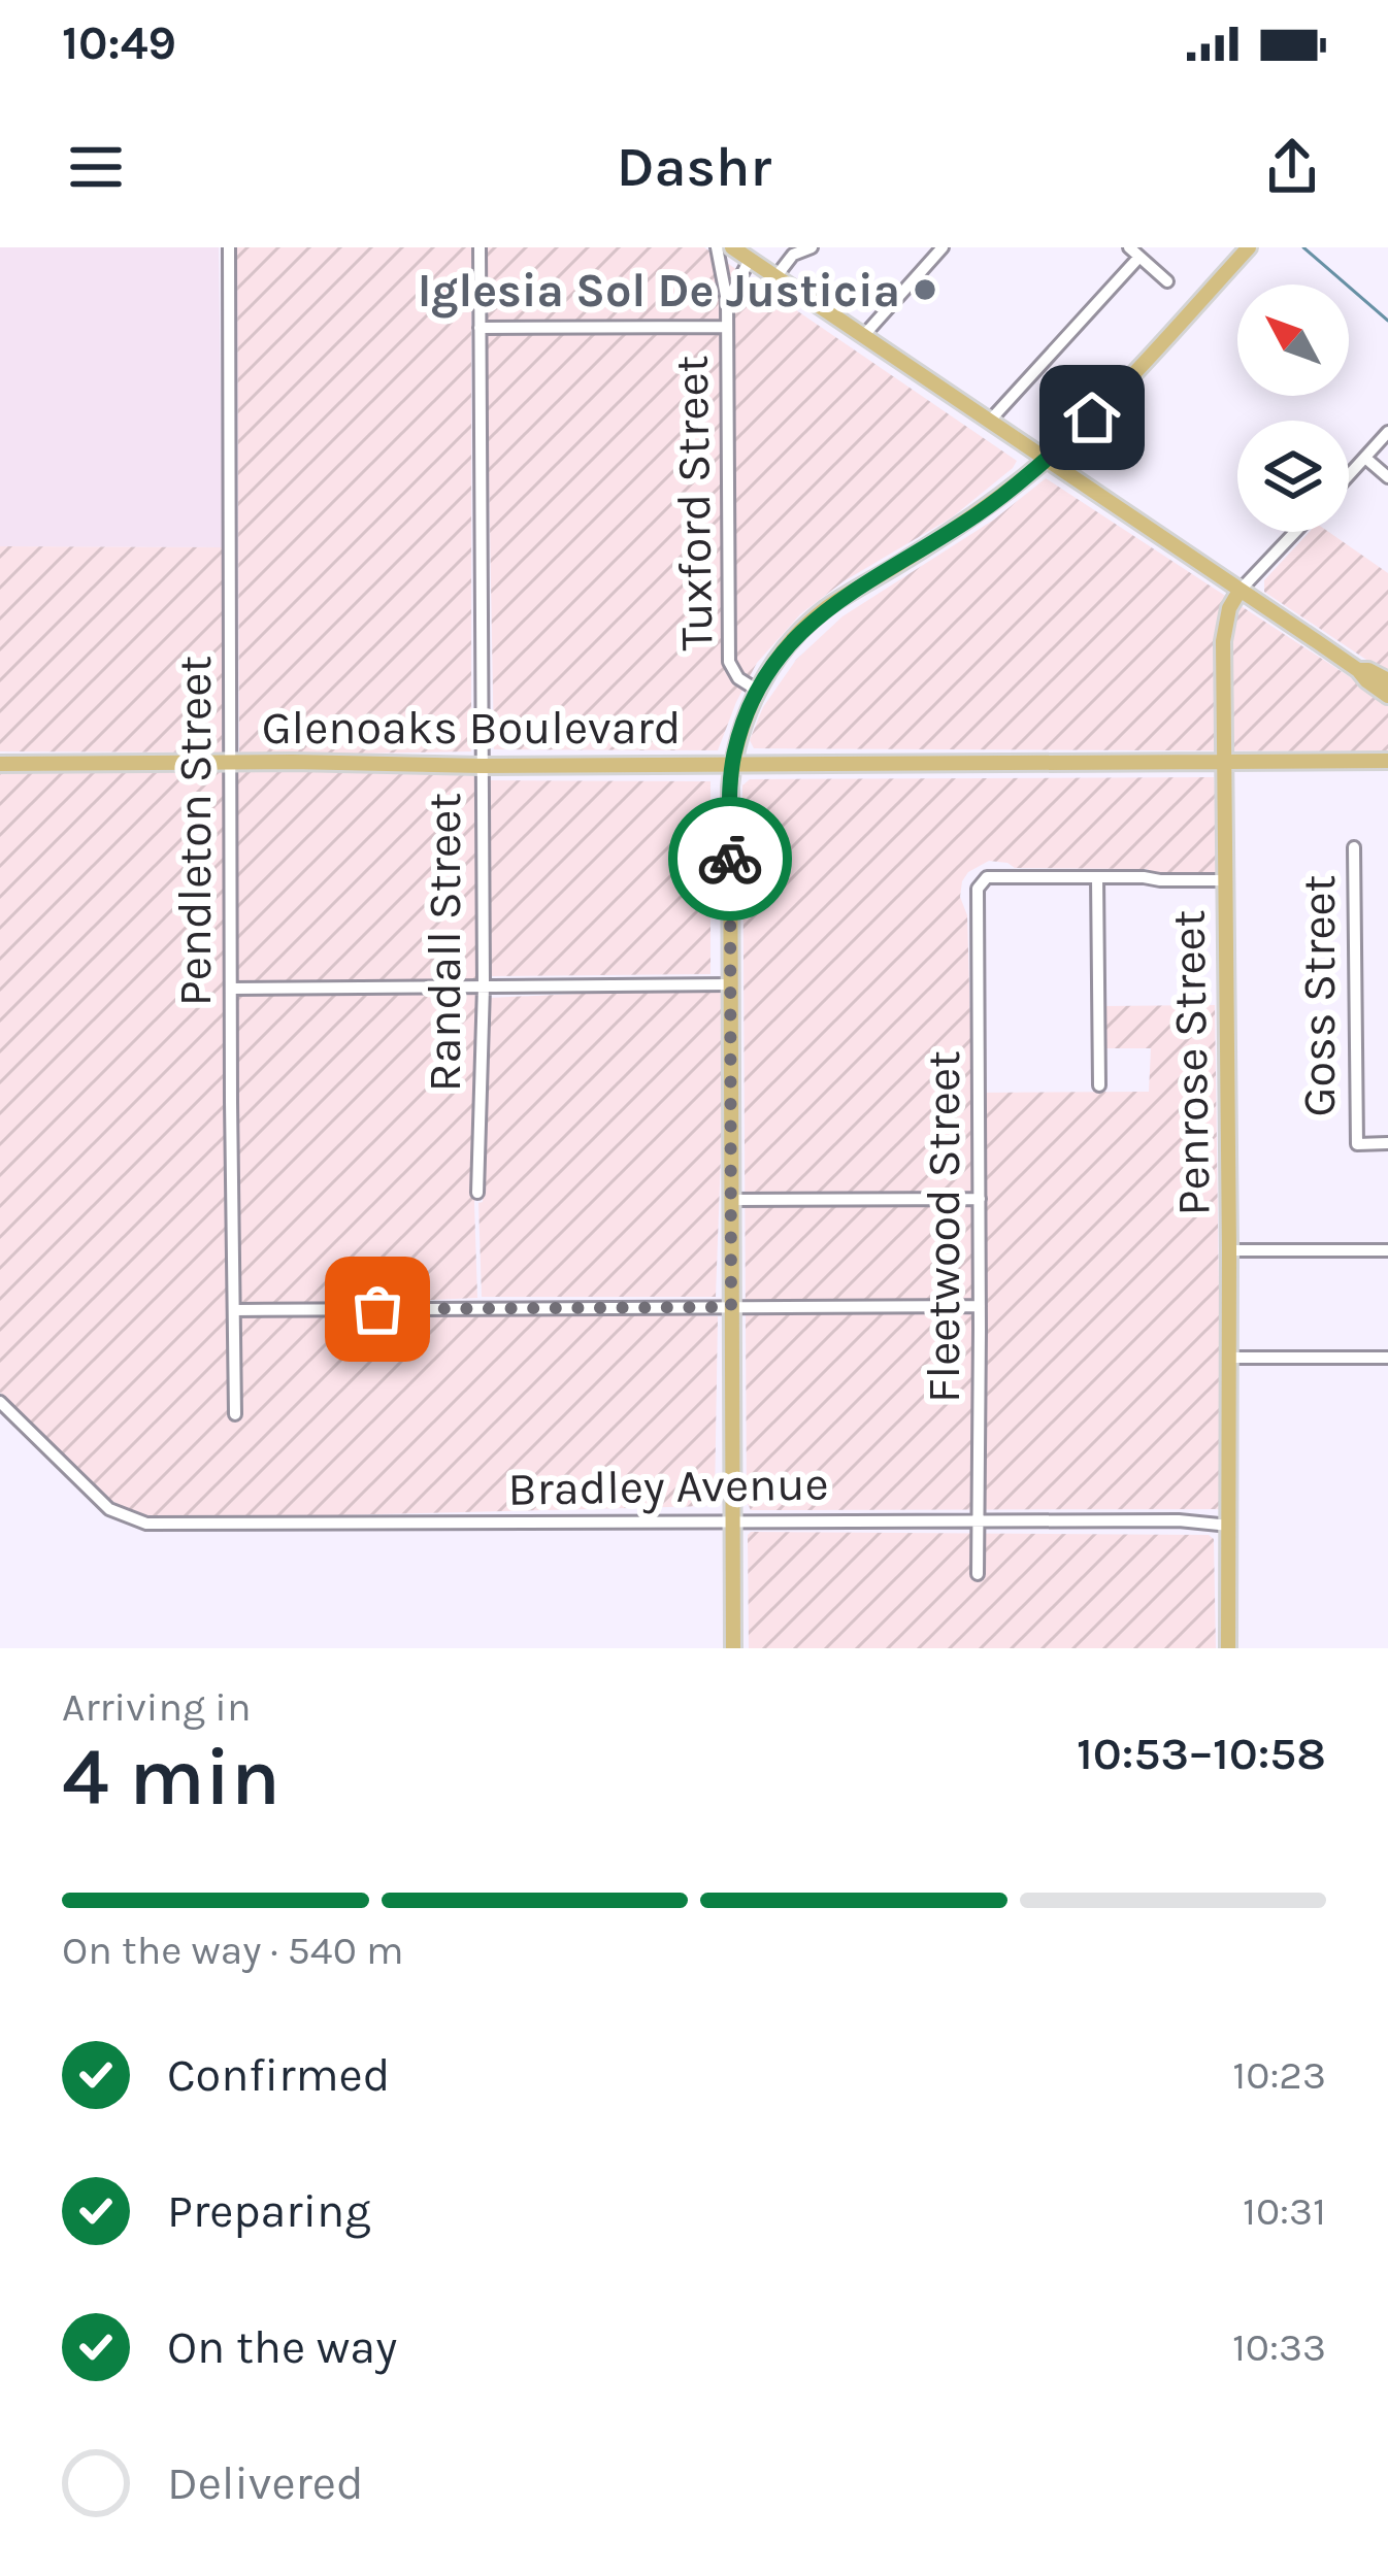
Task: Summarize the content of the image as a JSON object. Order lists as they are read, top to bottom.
{
  "streets": {
    "main road": ["Glenoaks Boulevard", "Penrose Street"],
    "street": [
      "Tuxford Street",
      "Pendleton Street",
      "Randall Street",
      "Goss Street",
      "Fleetwood Street",
      "Bradley Avenue"
    ]
  },
  "crossings": [
    ["Glenoaks Boulevard", "Pendleton Street"],
    ["Glenoaks Boulevard", "Randall Street"],
    ["Glenoaks Boulevard", "Penrose Street"],
    ["Penrose Street", "Bradley Avenue"],
    ["Fleetwood Street", "Bradley Avenue"]
  ],
  "places": ["Iglesia Sol De Justicia"],
  "north": "top left",
  "page": {
    "status": "10:49",
    "header": "Dashr",
    "heading": ["4 min", "Arriving in", "10:53–10:58"],
    "bar": "On the way · 540 m",
    "list": [
      ["Confirmed", "10:23"],
      ["Preparing", "10:31"],
      ["On the way", "10:33"],
      "Delivered"
    ]
  }
}
